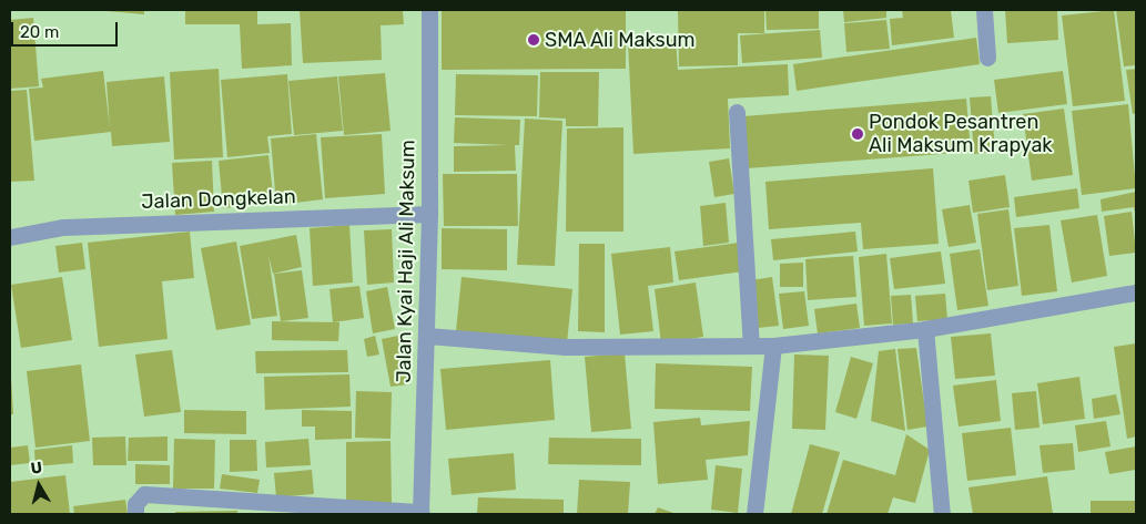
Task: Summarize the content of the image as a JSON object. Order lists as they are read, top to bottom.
{
  "streets": {
    "street": ["Jalan Dongkelan", "Jalan Kyai Haji Ali Maksum"]
  },
  "crossings": [
    ["Jalan Dongkelan", "Jalan Kyai Haji Ali Maksum"]
  ],
  "places": ["SMA Ali Maksum", "Pondok Pesantren Ali Maksum Krapyak"],
  "scale_bar": "20 m",
  "north": "top"
}
